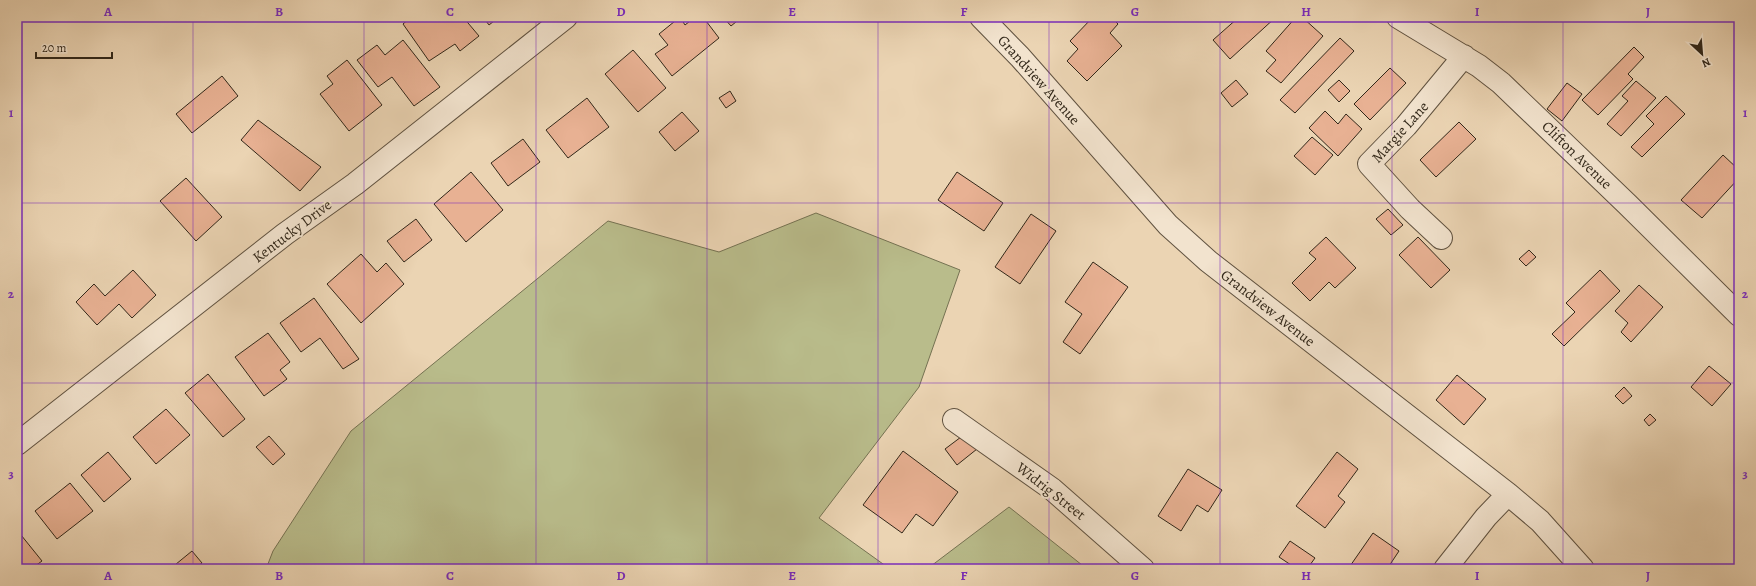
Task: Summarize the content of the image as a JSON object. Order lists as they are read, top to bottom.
{
  "streets": {
    "street": [
      "Grandview Avenue",
      "Margie Lane",
      "Clifton Avenue",
      "Kentucky Drive",
      "Widrig Street"
    ]
  },
  "crossings": [
    ["Margie Lane", "Clifton Avenue"]
  ],
  "scale_bar": "20 m",
  "north": "bottom right",
  "grid": {
    "columns": [
      "A",
      "B",
      "C",
      "D",
      "E",
      "F",
      "G",
      "H",
      "I",
      "J"
    ],
    "rows": ["1", "2", "3"]
  }
}
